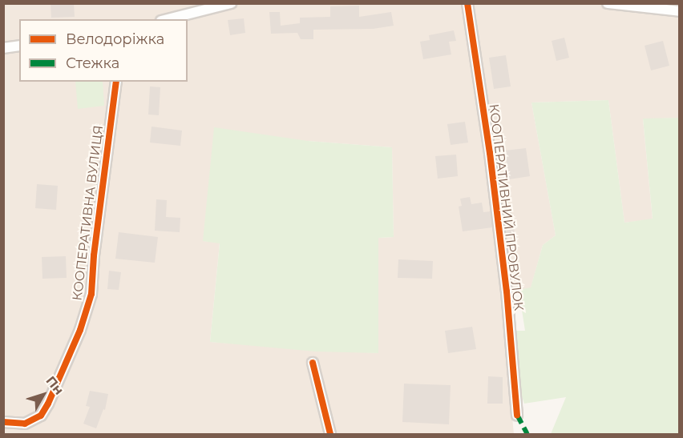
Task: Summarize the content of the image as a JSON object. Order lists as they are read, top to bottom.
{
  "streets": {
    "street": ["КООПЕРАТИВНИЙ ПРОВУЛОК", "КООПЕРАТИВНА ВУЛИЦЯ"]
  },
  "legend": ["Велодоріжка", "Стежка"],
  "north": "top right"
}
